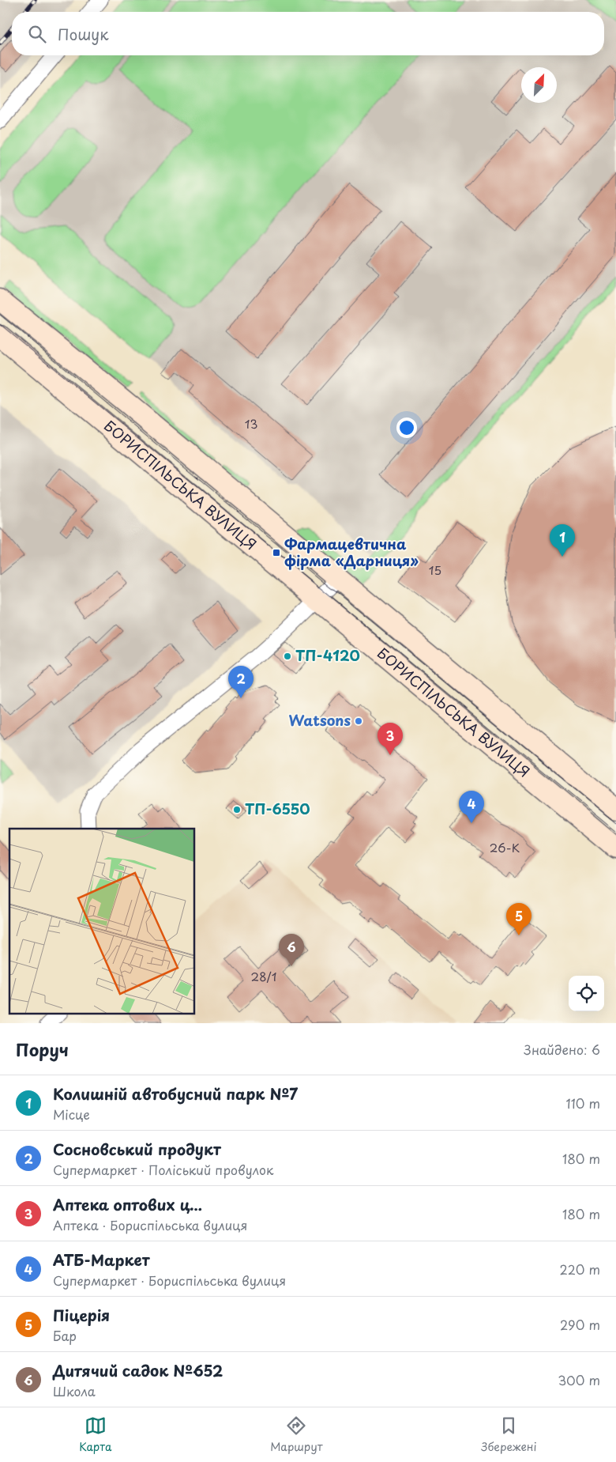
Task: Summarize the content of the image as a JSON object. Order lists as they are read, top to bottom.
{
  "streets": {
    "main road": ["БОРИСПІЛЬСЬКА ВУЛИЦЯ"]
  },
  "places": {
    "transit": ["Фармацевтична фірма «Дарниця»"],
    "other": ["ТП-4120", "Watsons", "ТП-6550"]
  },
  "house_numbers": [
    "13",
    "15",
    "26-К",
    "28/1"
  ],
  "north": "top right",
  "page": {
    "search": "Пошук",
    "pins": [
      "1",
      "2",
      "3",
      "4",
      "5",
      "6"
    ],
    "heading": ["Поруч", "Знайдено: 6"],
    "list": [
      {
        "mark": "1",
        "name": "Колишній автобусний парк №7",
        "note": "Місце",
        "value": "110 m"
      },
      {
        "mark": "2",
        "name": "Сосновський продукт",
        "note": "Супермаркет · Поліський провулок",
        "value": "180 m"
      },
      {
        "mark": "3",
        "name": "Аптека оптових ц...",
        "note": "Аптека · Бориспільська вулиця",
        "value": "180 m"
      },
      {
        "mark": "4",
        "name": "АТБ-Маркет",
        "note": "Супермаркет · Бориспільська вулиця",
        "value": "220 m"
      },
      {
        "mark": "5",
        "name": "Піцерія",
        "note": "Бар",
        "value": "290 m"
      },
      {
        "mark": "6",
        "name": "Дитячий садок №652",
        "note": "Школа",
        "value": "300 m"
      }
    ],
    "nav": ["Карта", "Маршрут", "Збережені"]
  }
}
